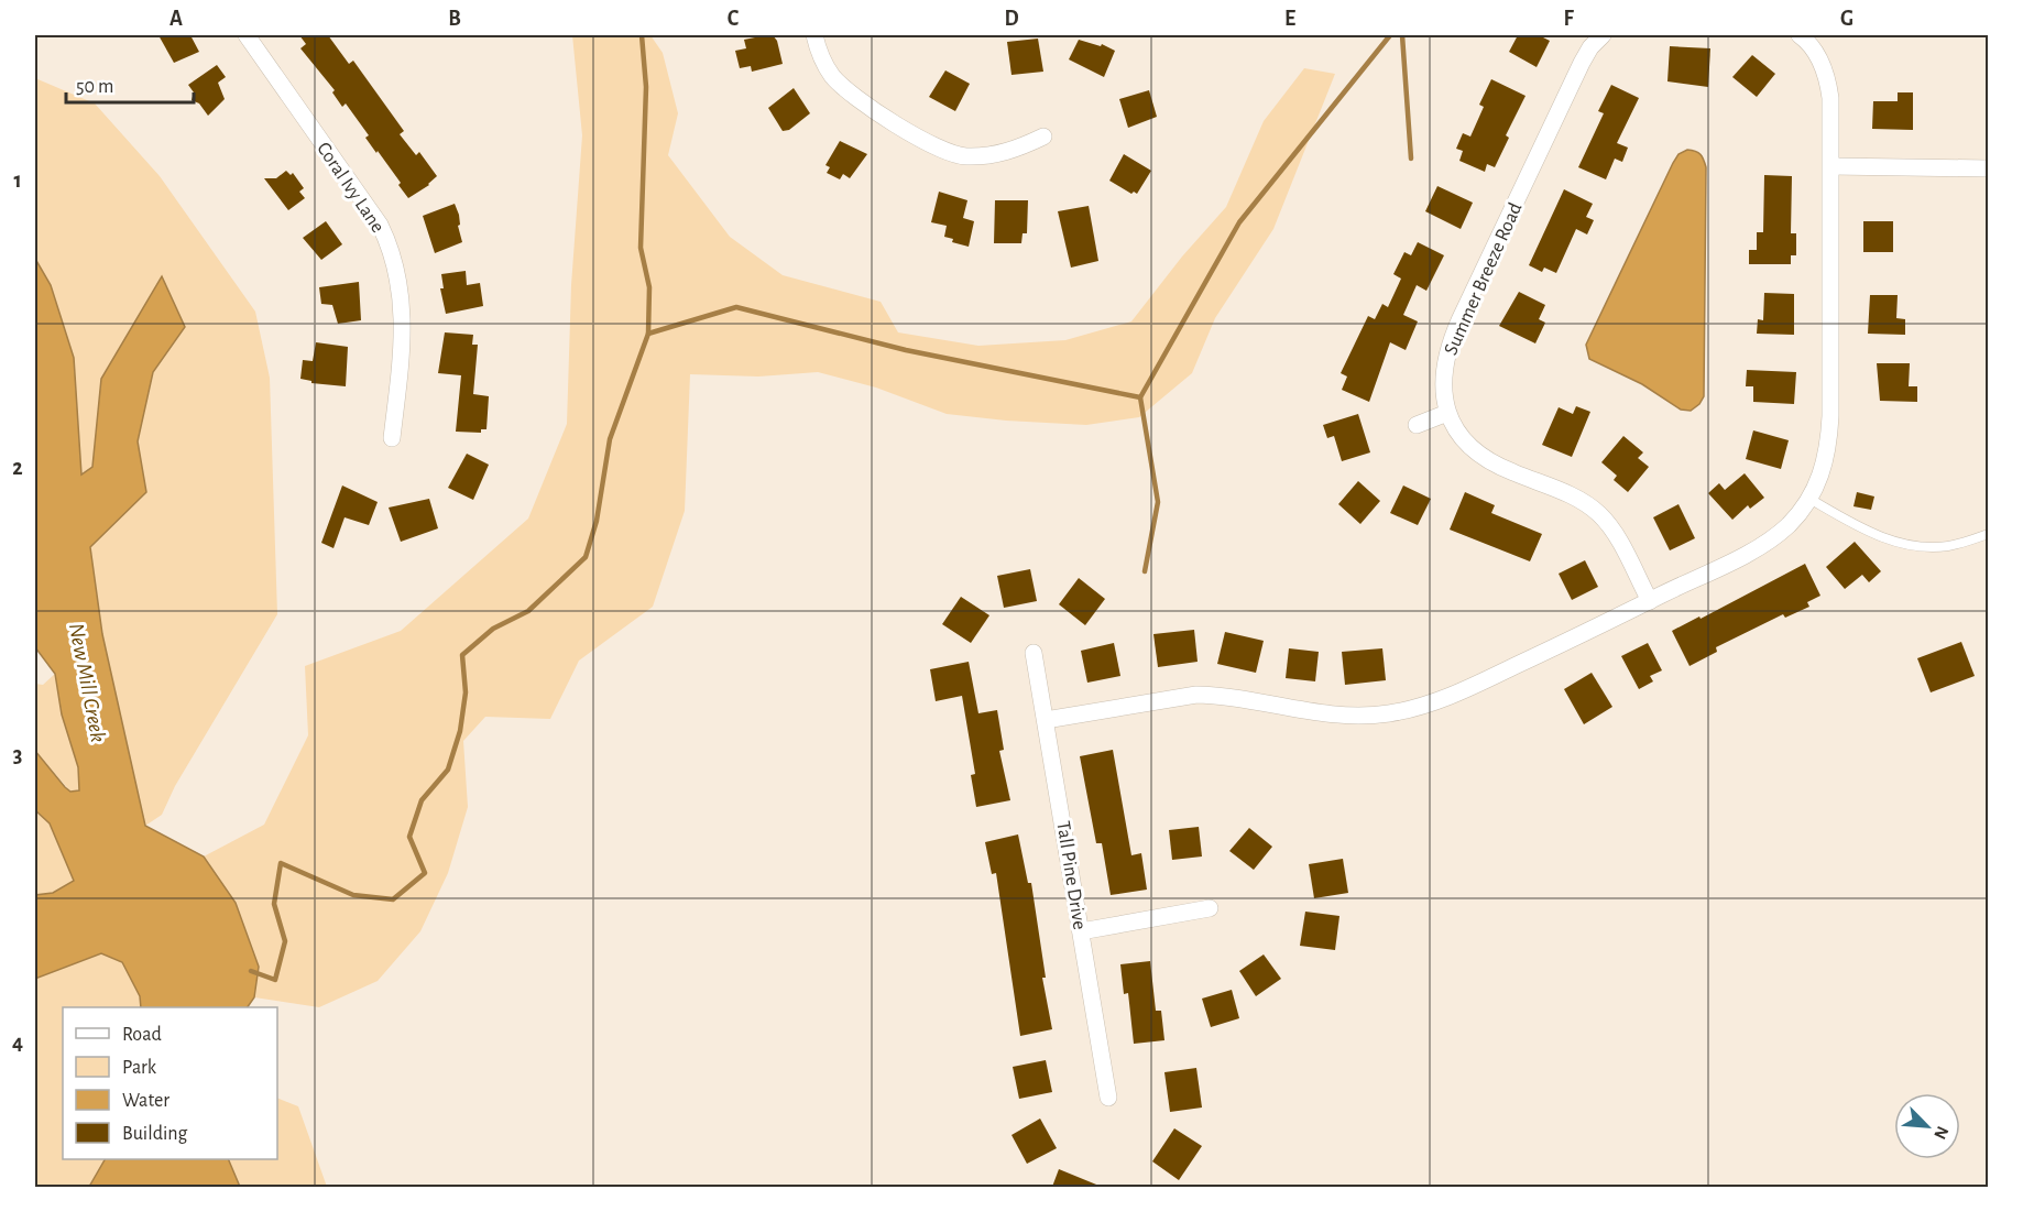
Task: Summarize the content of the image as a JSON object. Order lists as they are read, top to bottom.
{
  "streets": {
    "street": ["Coral Ivy Lane", "Summer Breeze Road", "Tall Pine Drive"]
  },
  "water": ["New Mill Creek"],
  "legend": [
    "Road",
    "Park",
    "Water",
    "Building"
  ],
  "scale_bar": "50 m",
  "north": "bottom right",
  "grid": {
    "columns": [
      "A",
      "B",
      "C",
      "D",
      "E",
      "F",
      "G"
    ],
    "rows": [
      "1",
      "2",
      "3",
      "4"
    ]
  }
}
